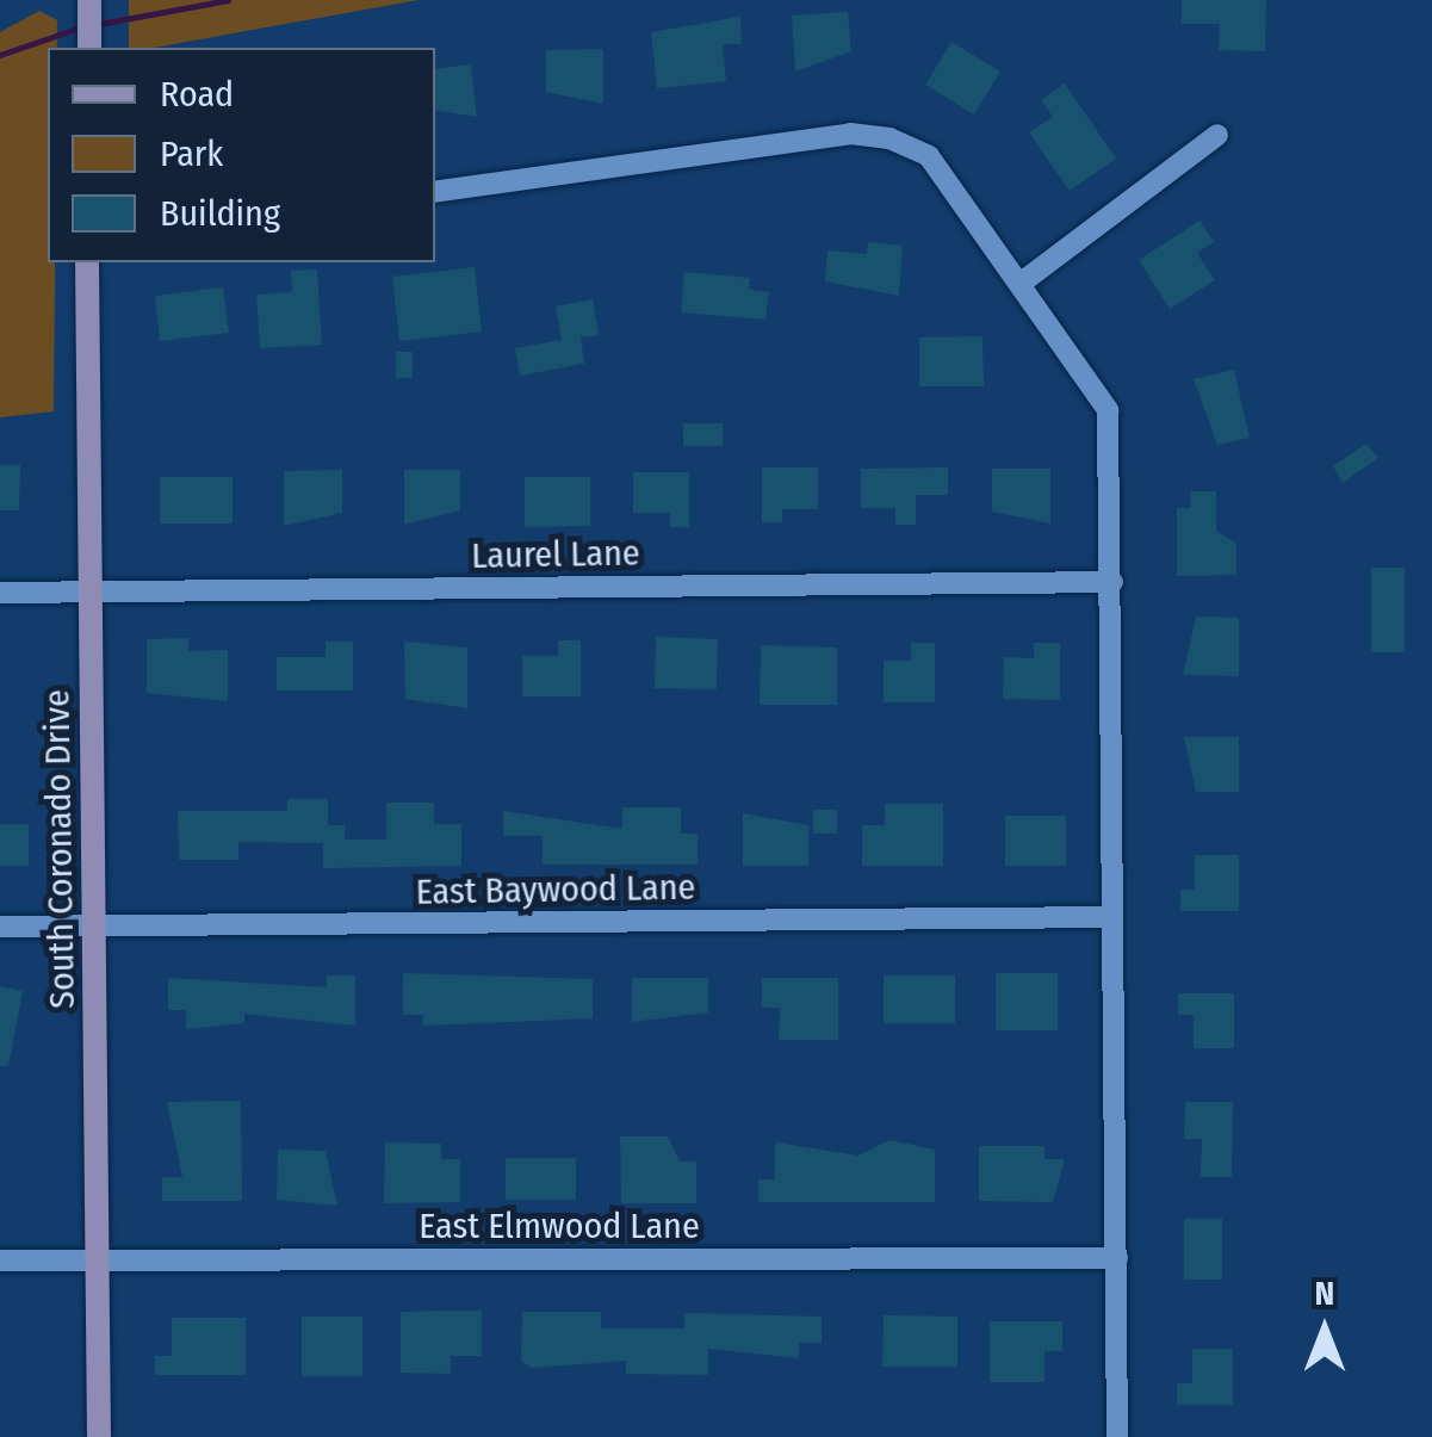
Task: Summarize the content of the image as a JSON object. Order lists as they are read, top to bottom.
{
  "streets": {
    "street": [
      "Laurel Lane",
      "South Coronado Drive",
      "East Baywood Lane",
      "East Elmwood Lane"
    ]
  },
  "crossings": [
    ["Laurel Lane", "South Coronado Drive"],
    ["South Coronado Drive", "East Baywood Lane"],
    ["South Coronado Drive", "East Elmwood Lane"]
  ],
  "legend": ["Road", "Park", "Building"],
  "north": "top"
}
